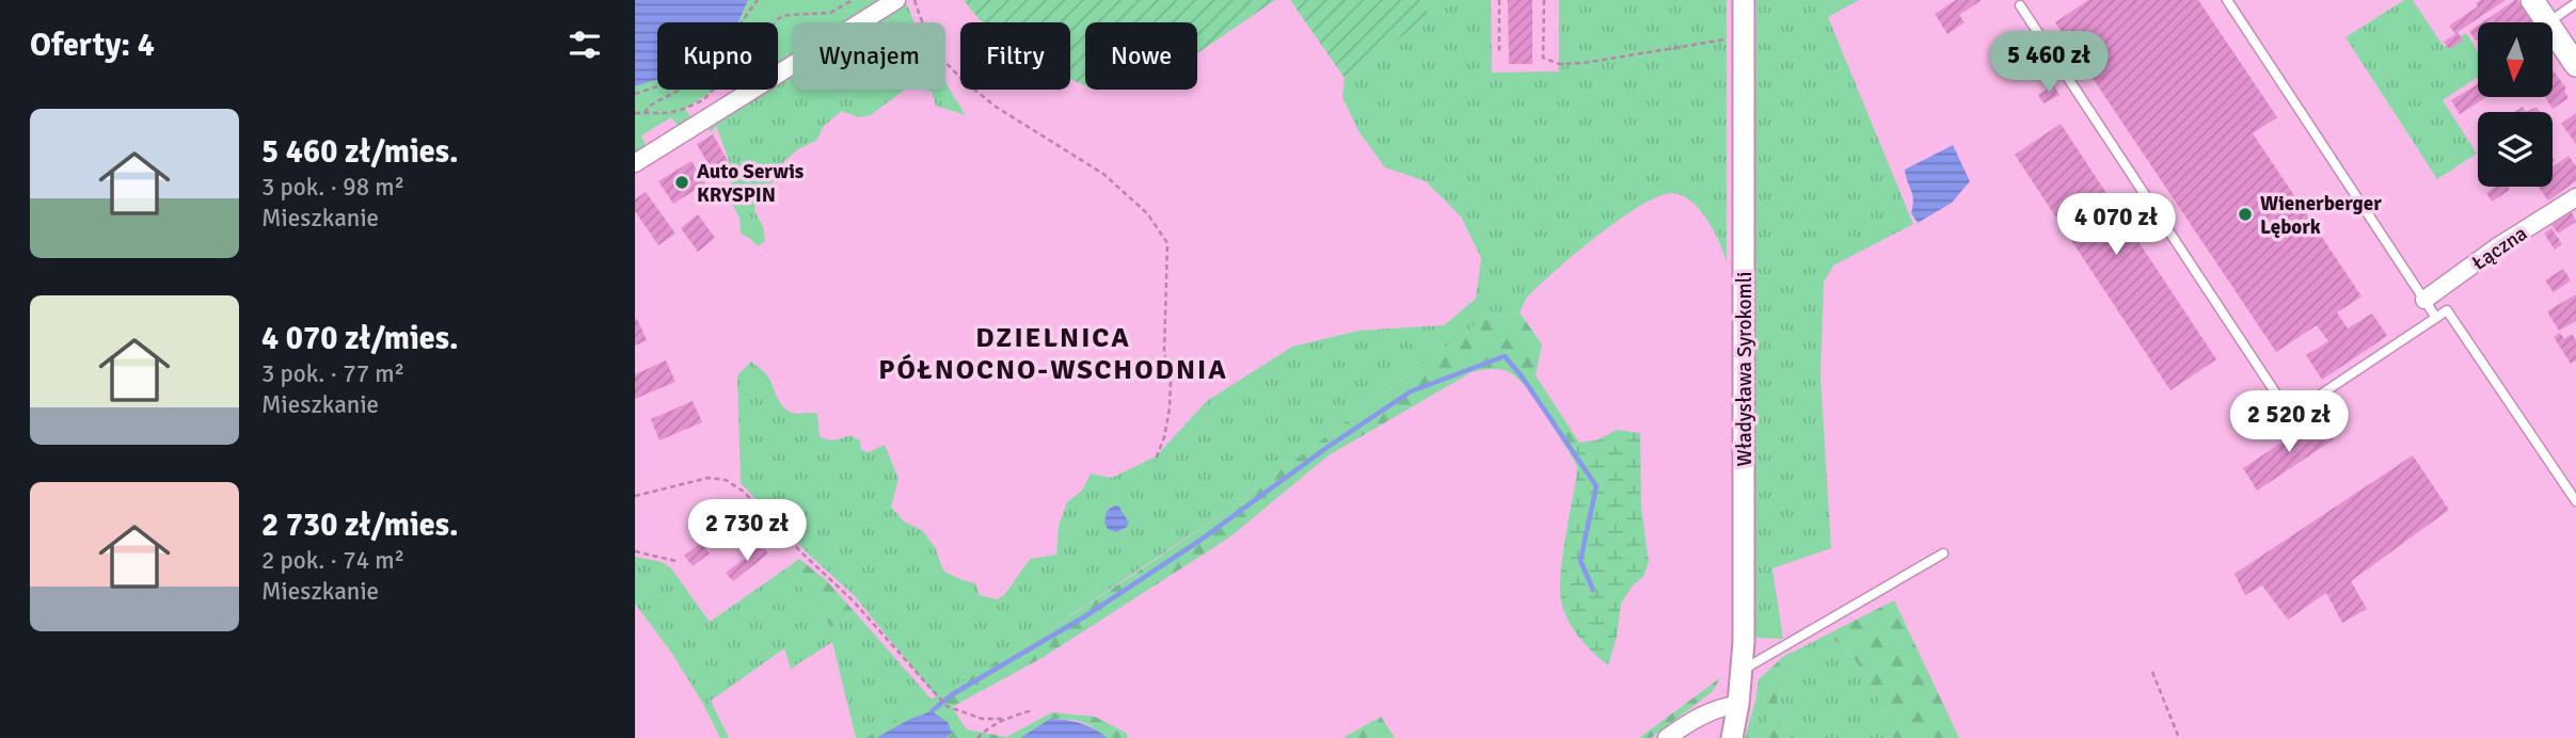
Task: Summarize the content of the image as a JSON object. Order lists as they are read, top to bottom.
{
  "streets": {
    "street": ["Łączna", "Władysława Syrokomli"]
  },
  "districts": ["DZIELNICA PÓŁNOCNO-WSCHODNIA"],
  "places": ["Auto Serwis KRYSPIN", "Wienerberger Lębork"],
  "north": "bottom",
  "page": {
    "heading": "Oferty: 4",
    "chip": [
      "Kupno",
      "Wynajem",
      "Filtry",
      "Nowe"
    ],
    "price": [
      "5 460 zł",
      "4 070 zł",
      "2 520 zł",
      "2 730 zł"
    ],
    "list": [
      {
        "name": "5 460 zł/mies.",
        "note": "3 pok. · 98 m² · Mieszkanie"
      },
      {
        "name": "4 070 zł/mies.",
        "note": "3 pok. · 77 m² · Mieszkanie"
      },
      {
        "name": "2 730 zł/mies.",
        "note": "2 pok. · 74 m² · Mieszkanie"
      }
    ]
  }
}
